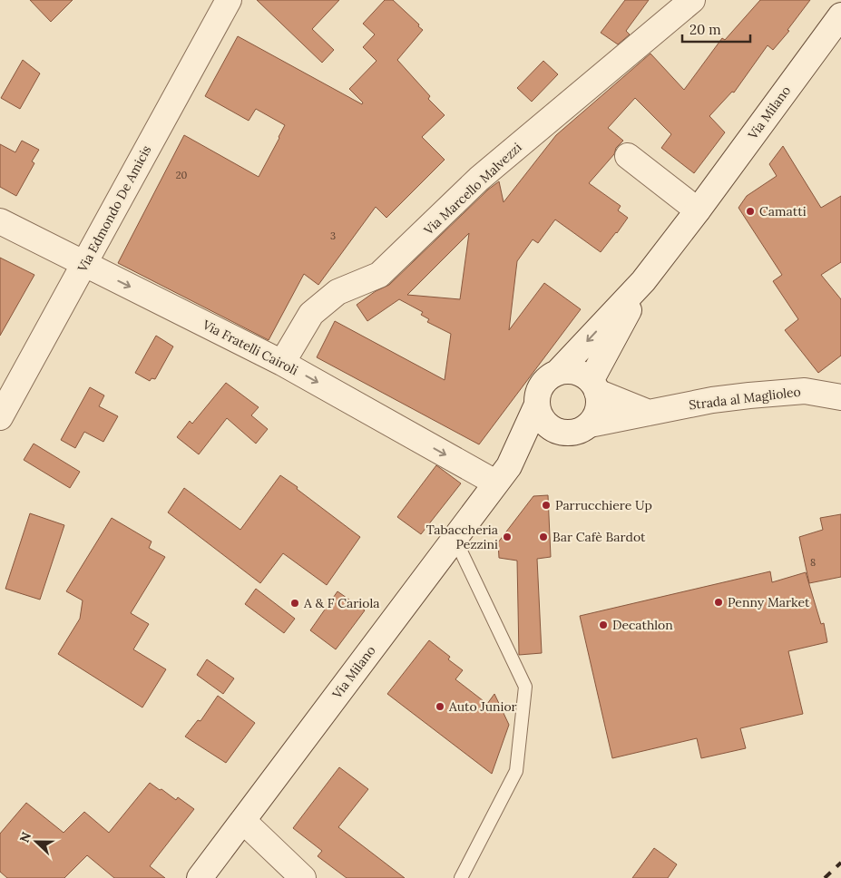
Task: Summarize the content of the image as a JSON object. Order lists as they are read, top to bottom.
{
  "streets": {
    "street": [
      "Via Milano",
      "Via Marcello Malvezzi",
      "Via Edmondo De Amicis",
      "Via Fratelli Cairoli",
      "Strada al Maglioleo"
    ]
  },
  "crossings": [
    ["Via Milano", "Via Fratelli Cairoli"],
    ["Via Milano", "Strada al Maglioleo"],
    ["Via Marcello Malvezzi", "Via Fratelli Cairoli"],
    ["Via Edmondo De Amicis", "Via Fratelli Cairoli"]
  ],
  "one_way": ["Via Fratelli Cairoli"],
  "places": [
    "Camatti",
    "Parrucchiere Up",
    "Tabaccheria Pezzini",
    "Bar Cafè Bardot",
    "Penny Market",
    "A & F Cariola",
    "Decathlon",
    "Auto Junior"
  ],
  "house_numbers": ["20", "3", "8"],
  "scale_bar": "20 m",
  "north": "left"
}
